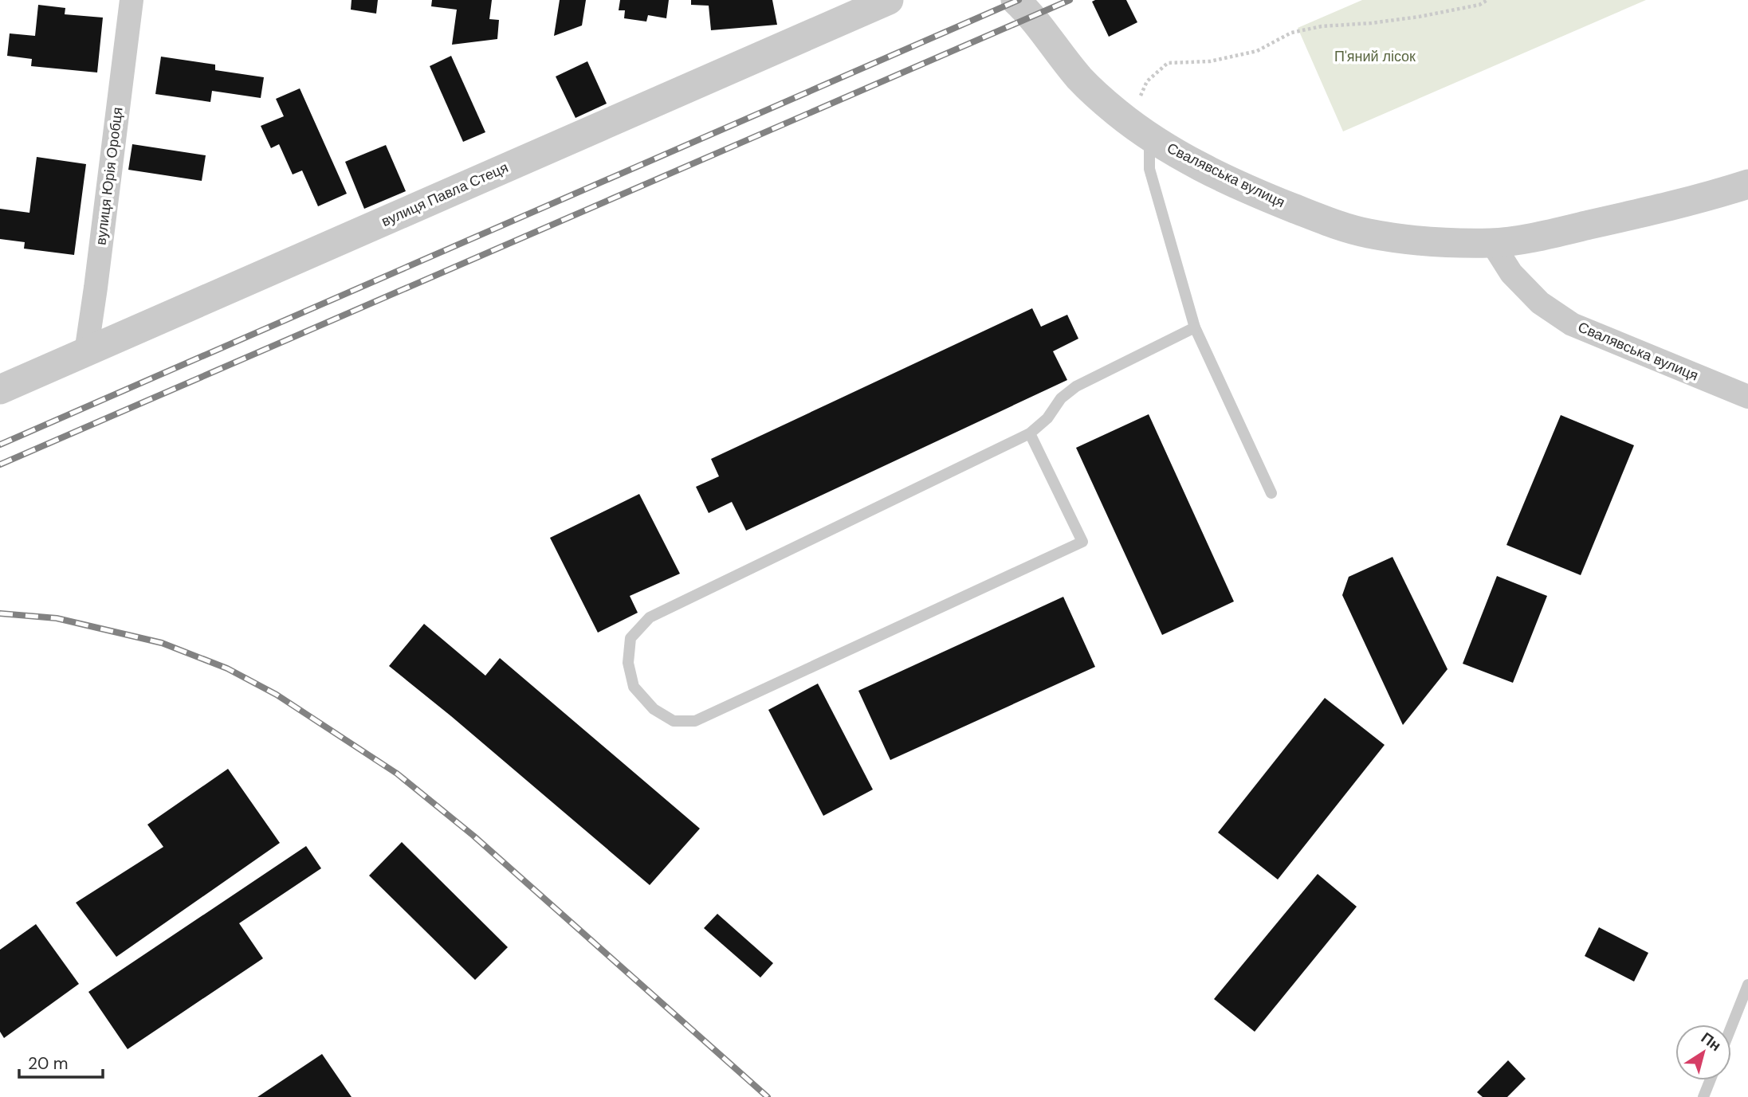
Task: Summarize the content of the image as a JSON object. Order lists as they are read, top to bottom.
{
  "streets": {
    "street": ["Свалявська вулиця", "вулиця Юрія Оробця", "вулиця Павла Стеця"]
  },
  "crossings": [
    ["вулиця Юрія Оробця", "вулиця Павла Стеця"]
  ],
  "parks": ["П'яний лісок"],
  "scale_bar": "20 m",
  "north": "top right"
}
